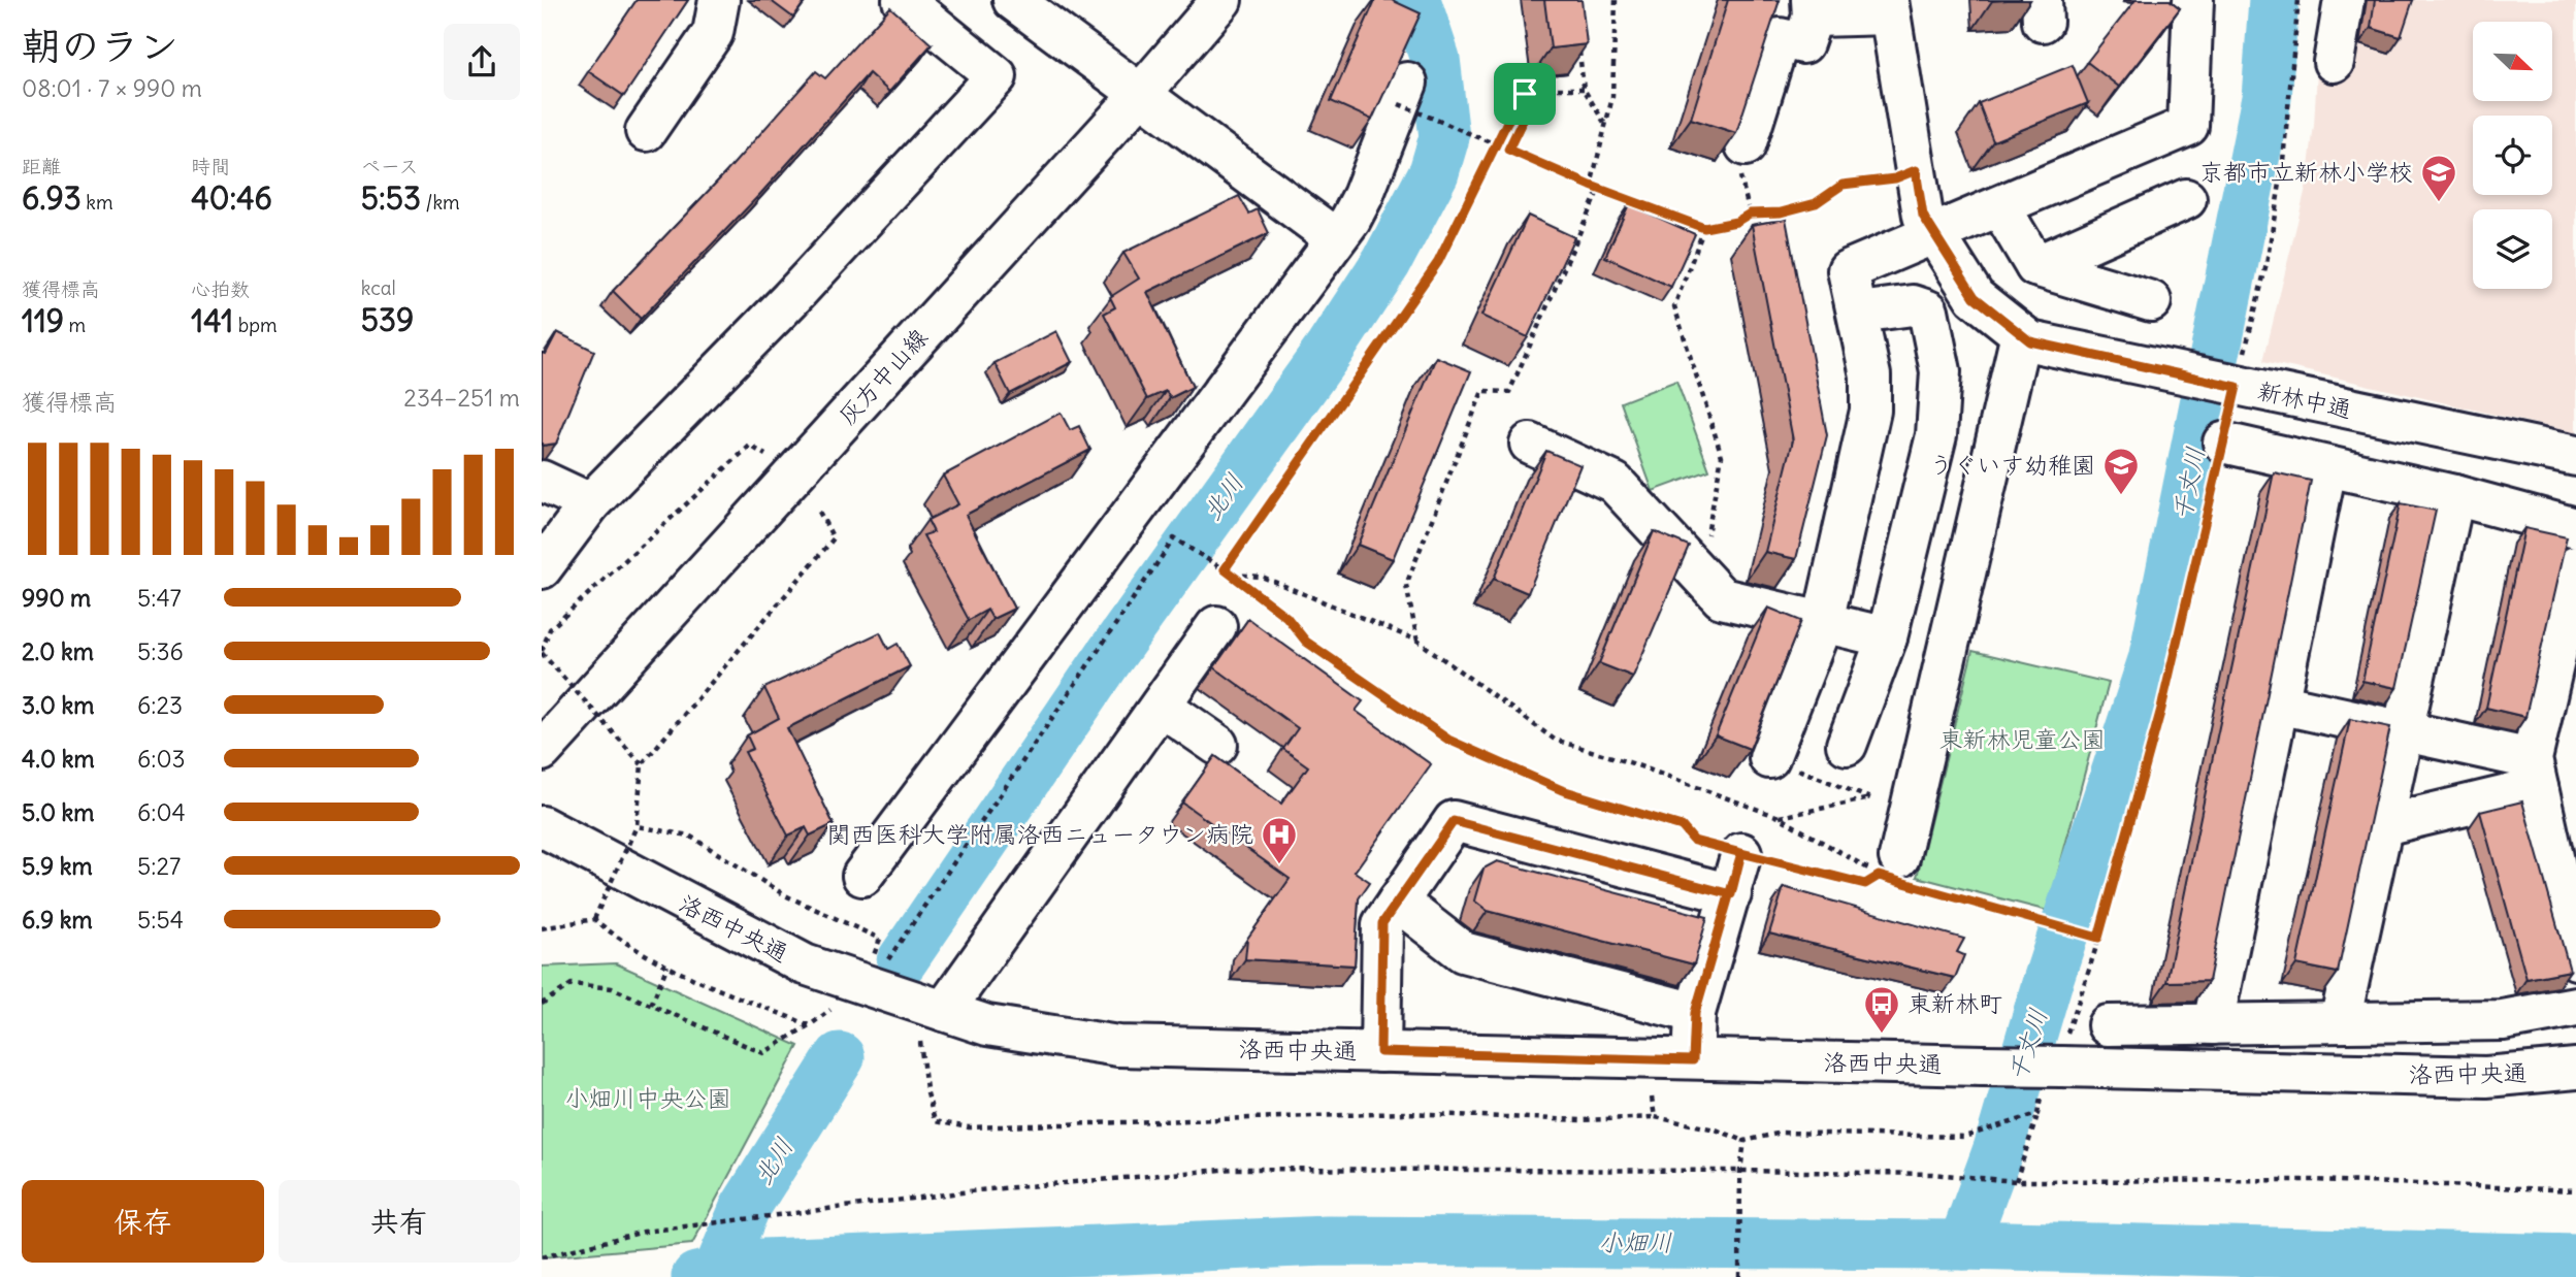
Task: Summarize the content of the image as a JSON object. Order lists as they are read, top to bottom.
{
  "streets": {
    "street": ["灰方中山線", "新林中通", "洛西中央通"]
  },
  "water": ["千丈川", "北川", "小畑川"],
  "parks": ["東新林児童公園", "小畑川中央公園"],
  "places": {
    "school or university": ["京都市立新林小学校", "うぐいす幼稚園"],
    "hospital": ["関西医科大学附属洛西ニュータウン病院"],
    "bus stop": ["東新林町"]
  },
  "north": "bottom right",
  "page": {
    "heading": ["朝のラン", "08:01 · 7 × 990 m"],
    "stats": [
      ["距離", "6.93 km"],
      ["時間", "40:46"],
      ["ペース", "5:53 /km"],
      ["獲得標高", "119 m"],
      ["心拍数", "141 bpm"],
      ["kcal", "539"]
    ],
    "chart": ["獲得標高", "234–251 m"],
    "list": [
      {
        "name": "990 m",
        "note": "5:47"
      },
      {
        "name": "2.0 km",
        "note": "5:36"
      },
      {
        "name": "3.0 km",
        "note": "6:23"
      },
      {
        "name": "4.0 km",
        "note": "6:03"
      },
      {
        "name": "5.0 km",
        "note": "6:04"
      },
      {
        "name": "5.9 km",
        "note": "5:27"
      },
      {
        "name": "6.9 km",
        "note": "5:54"
      }
    ],
    "buttons": ["保存", "共有"]
  }
}
